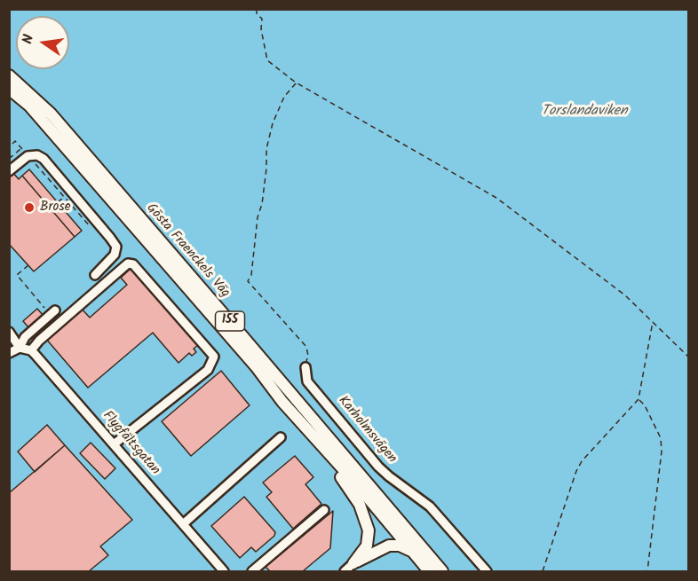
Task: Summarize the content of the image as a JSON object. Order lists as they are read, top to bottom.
{
  "streets": {
    "main road": ["Gösta Fraenckels Väg", "155"],
    "street": ["Karholmsvägen", "Flygfältsgatan"]
  },
  "water": ["Torslandaviken"],
  "places": ["Brose"],
  "north": "left"
}
